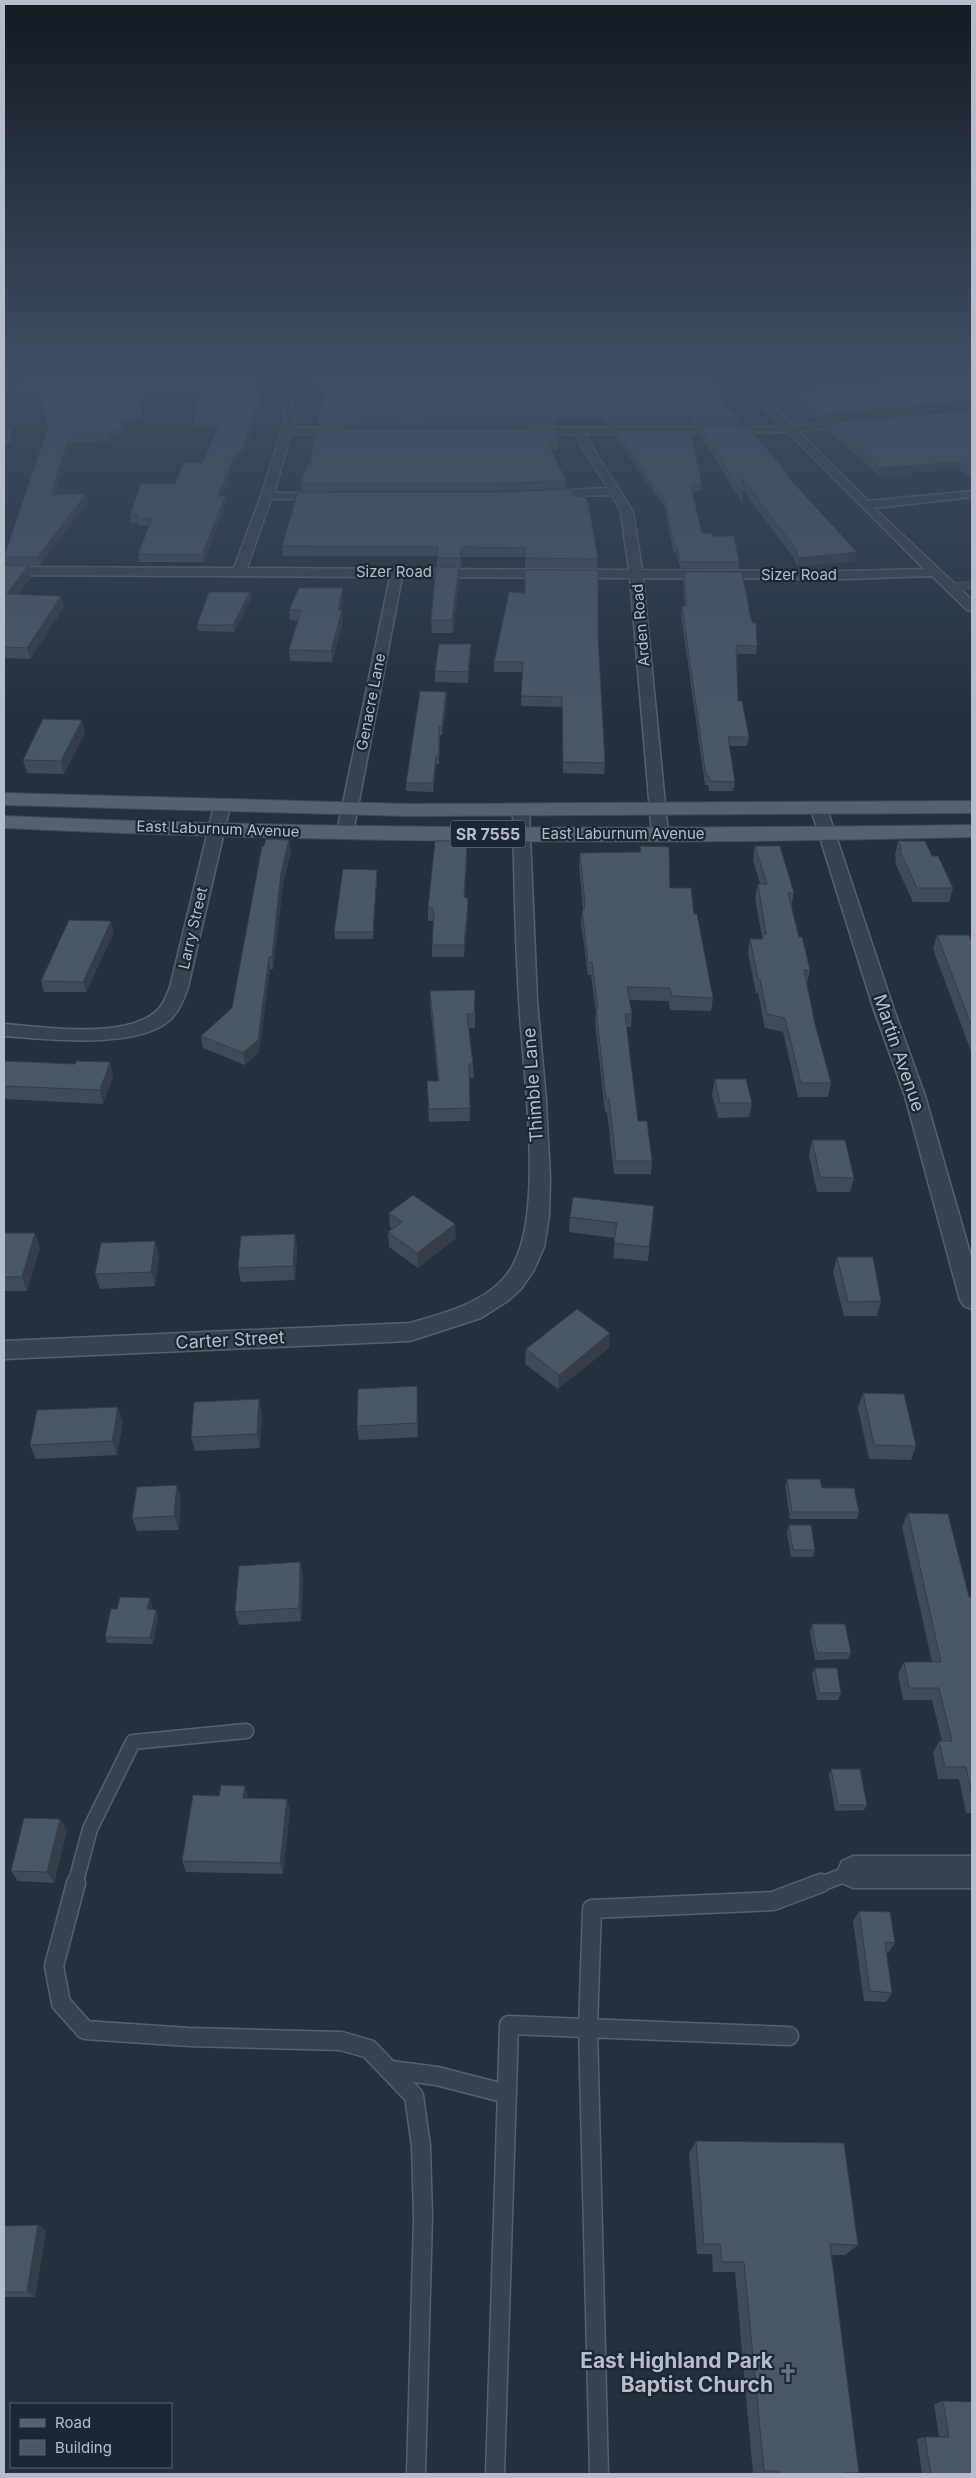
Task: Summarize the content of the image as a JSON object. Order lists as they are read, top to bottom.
{
  "streets": {
    "main road": ["East Laburnum Avenue", "SR 7555"],
    "street": [
      "Sizer Road",
      "Arden Road",
      "Genacre Lane",
      "Larry Street",
      "Martin Avenue",
      "Thimble Lane",
      "Carter Street"
    ]
  },
  "crossings": [
    ["Sizer Road", "Arden Road"],
    ["Sizer Road", "Genacre Lane"],
    ["Arden Road", "East Laburnum Avenue"],
    ["Genacre Lane", "East Laburnum Avenue"],
    ["East Laburnum Avenue", "Larry Street"],
    ["East Laburnum Avenue", "Martin Avenue"],
    ["East Laburnum Avenue", "Thimble Lane"],
    ["Thimble Lane", "Carter Street"]
  ],
  "places": {
    "church": ["East Highland Park Baptist Church"]
  },
  "legend": ["Road", "Building"]
}
